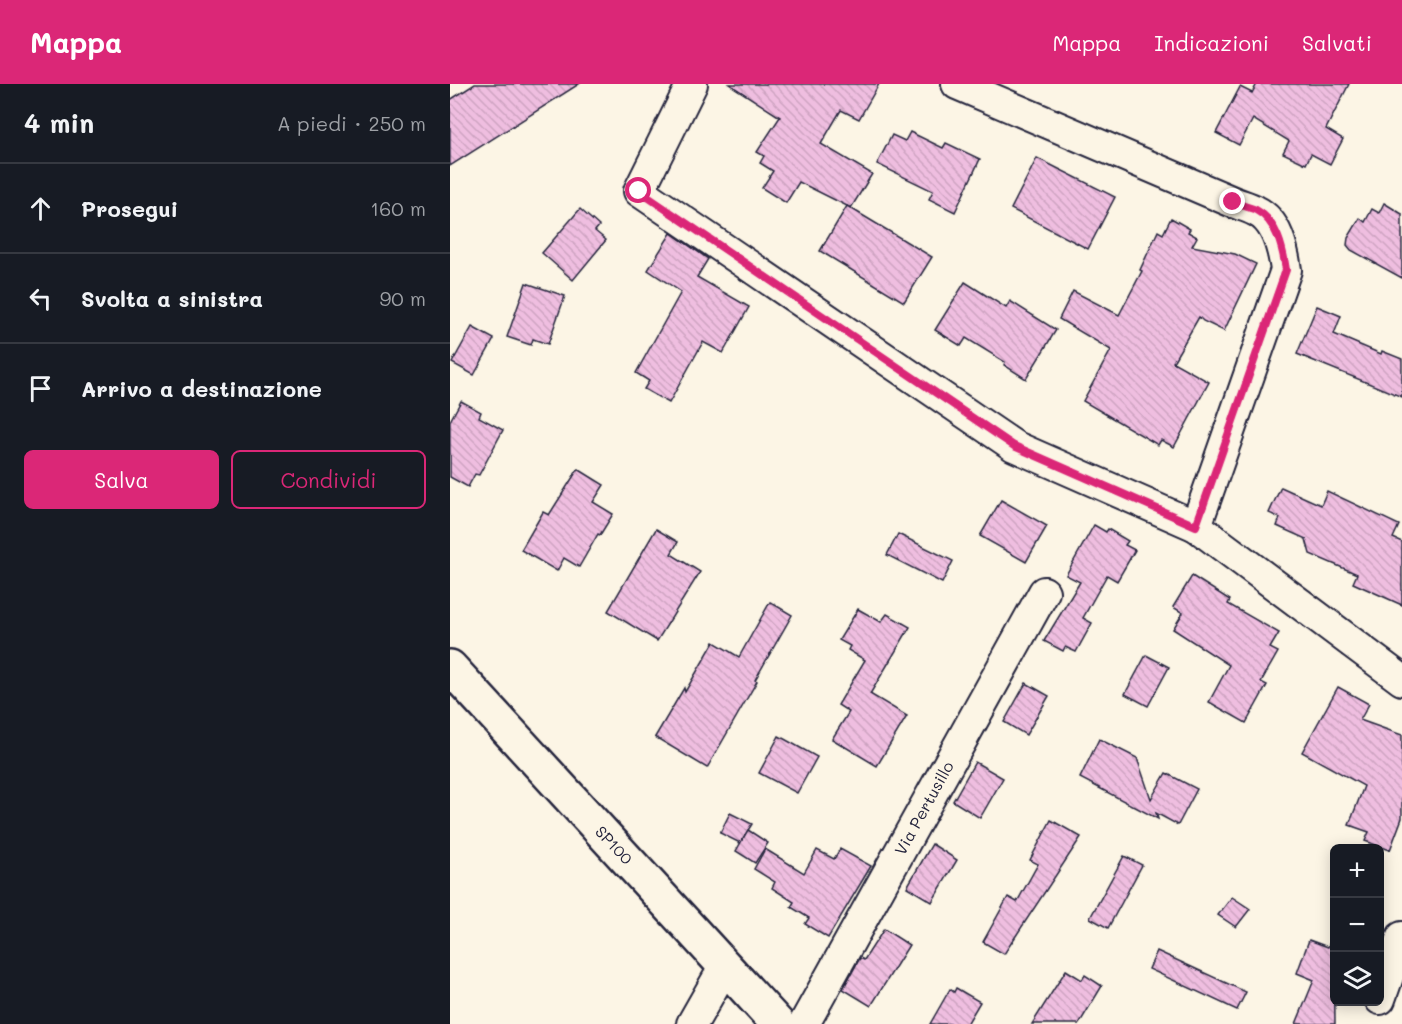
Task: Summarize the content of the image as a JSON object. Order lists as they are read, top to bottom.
{
  "streets": {
    "main road": ["SP100"],
    "street": ["Via Pertusillo"]
  },
  "page": {
    "header": "Mappa",
    "nav": ["Mappa", "Indicazioni", "Salvati"],
    "heading": ["4 min", "A piedi · 250 m"],
    "list": [
      ["Prosegui", "160 m"],
      ["Svolta a sinistra", "90 m"],
      "Arrivo a destinazione"
    ],
    "buttons": ["Salva", "Condividi"],
    "map_buttons": ["+", "−"]
  }
}
